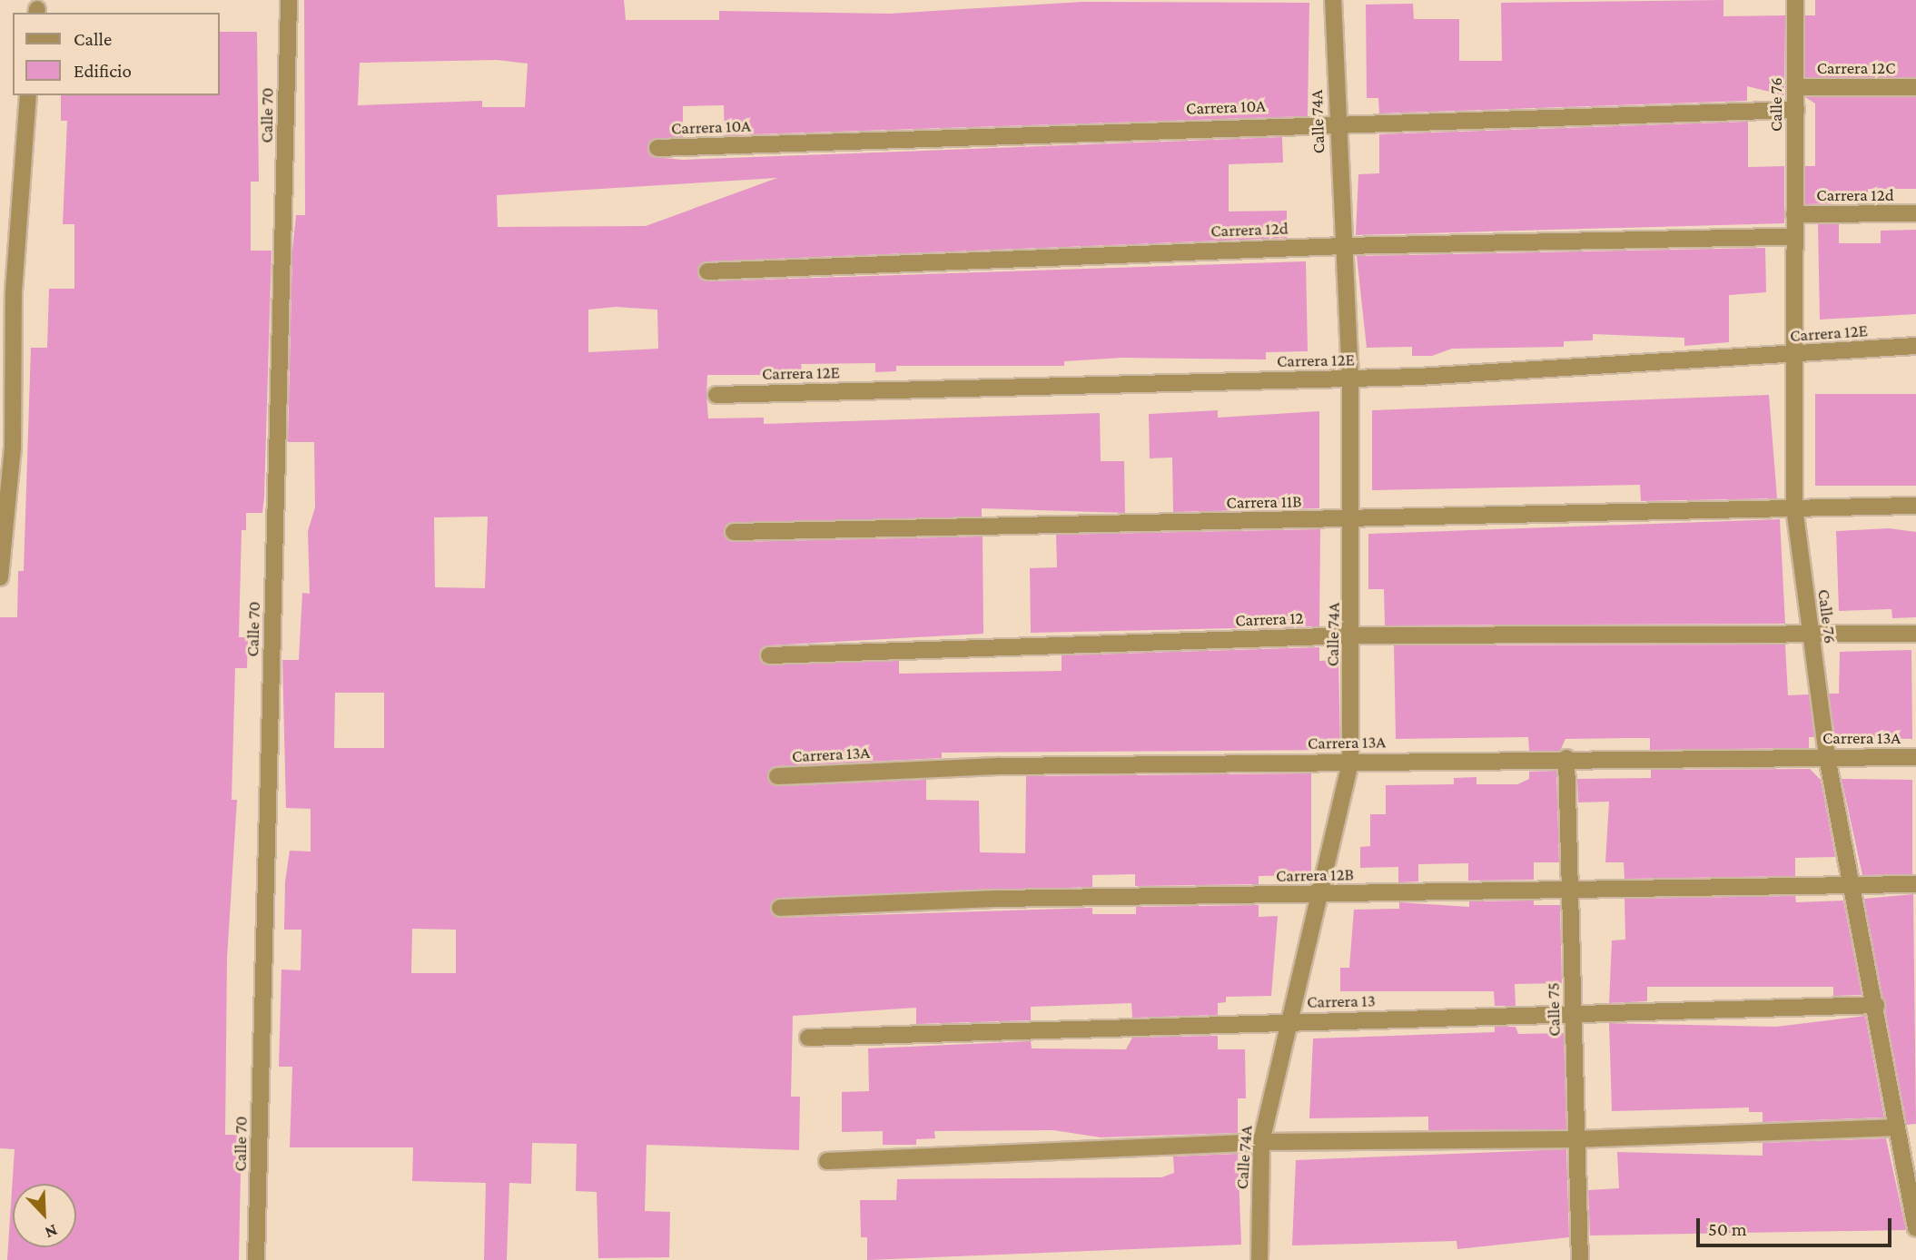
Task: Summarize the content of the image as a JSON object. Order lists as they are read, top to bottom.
{
  "streets": {
    "street": [
      "Carrera 12C",
      "Calle 76",
      "Carrera 10A",
      "Calle 70",
      "Calle 74A",
      "Carrera 12d",
      "Carrera 12E",
      "Carrera 11B",
      "Carrera 12",
      "Carrera 13A",
      "Carrera 12B",
      "Carrera 13",
      "Calle 75"
    ]
  },
  "crossings": [
    ["Carrera 12C", "Calle 76"],
    ["Calle 76", "Carrera 10A"],
    ["Calle 76", "Carrera 12d"],
    ["Calle 76", "Carrera 12E"],
    ["Calle 76", "Carrera 11B"],
    ["Calle 76", "Carrera 12"],
    ["Calle 76", "Carrera 13A"],
    ["Calle 76", "Carrera 12B"],
    ["Calle 76", "Carrera 13"],
    ["Carrera 10A", "Calle 74A"],
    ["Calle 74A", "Carrera 12d"],
    ["Calle 74A", "Carrera 12E"],
    ["Calle 74A", "Carrera 11B"],
    ["Calle 74A", "Carrera 12"],
    ["Calle 74A", "Carrera 13A"],
    ["Calle 74A", "Carrera 12B"],
    ["Calle 74A", "Carrera 13"],
    ["Carrera 13A", "Calle 75"],
    ["Carrera 12B", "Calle 75"],
    ["Carrera 13", "Calle 75"]
  ],
  "legend": ["Calle", "Edificio"],
  "scale_bar": "50 m",
  "north": "bottom right"
}
